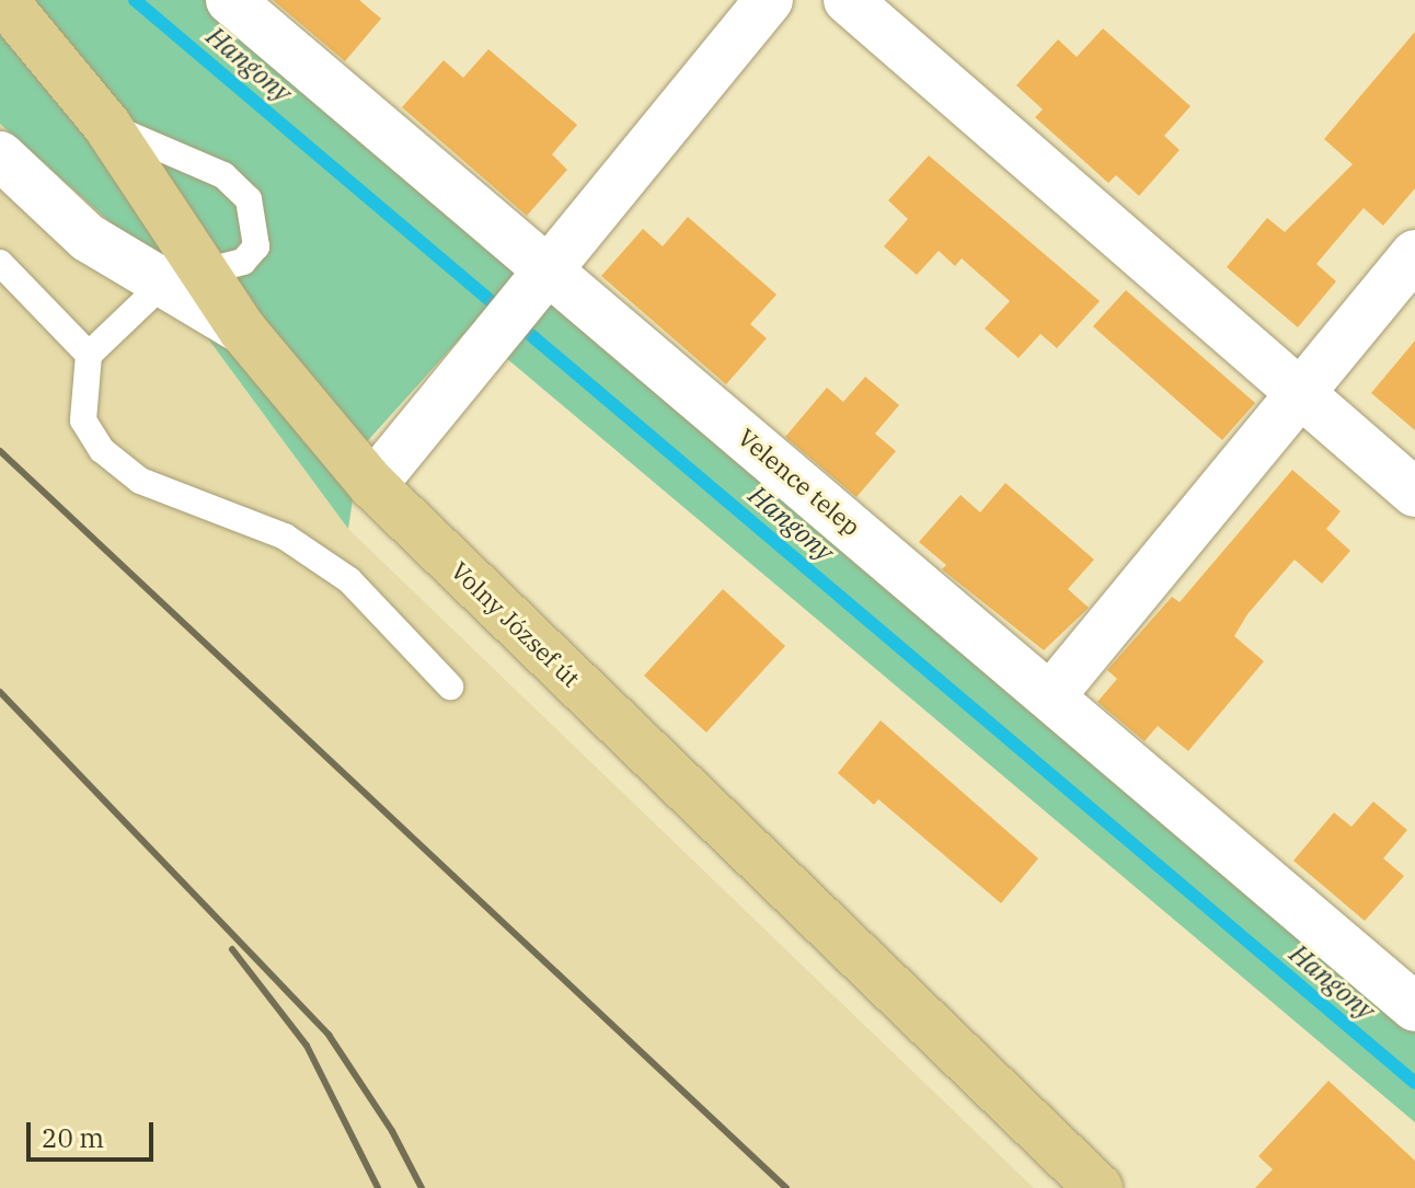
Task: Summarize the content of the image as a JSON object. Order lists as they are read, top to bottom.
{
  "streets": {
    "main road": ["Volny József út"],
    "street": ["Velence telep"]
  },
  "water": ["Hangony"],
  "scale_bar": "20 m"
}
